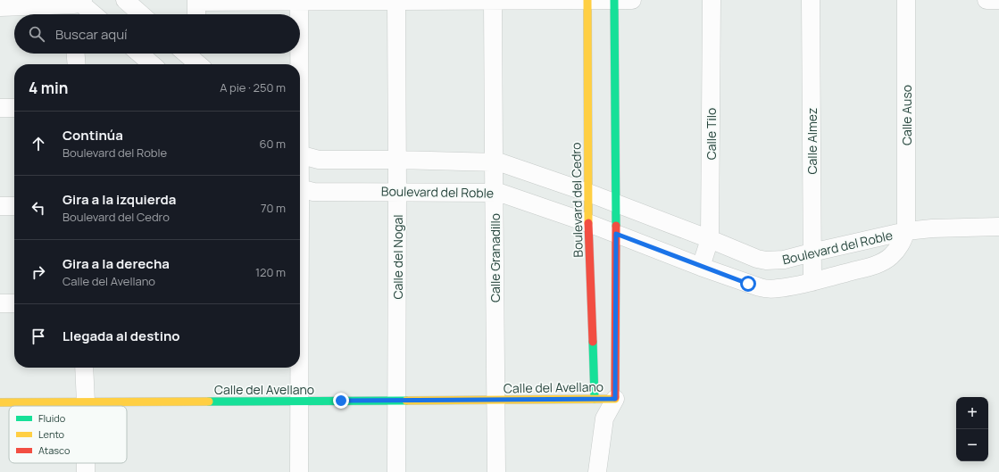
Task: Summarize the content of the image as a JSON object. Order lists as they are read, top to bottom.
{
  "streets": {
    "street": [
      "Calle Auso",
      "Calle Tilo",
      "Calle Almez",
      "Boulevard del Roble",
      "Boulevard del Cedro",
      "Calle del Nogal",
      "Calle Granadillo",
      "Calle del Avellano"
    ]
  },
  "crossings": [
    ["Calle Auso", "Boulevard del Roble"],
    ["Calle Tilo", "Boulevard del Roble"],
    ["Calle Almez", "Boulevard del Roble"],
    ["Boulevard del Roble", "Boulevard del Cedro"],
    ["Boulevard del Roble", "Calle del Nogal"],
    ["Boulevard del Roble", "Calle Granadillo"],
    ["Boulevard del Cedro", "Calle del Avellano"],
    ["Calle del Nogal", "Calle del Avellano"],
    ["Calle Granadillo", "Calle del Avellano"]
  ],
  "legend": ["Fluido", "Lento", "Atasco"],
  "page": {
    "search": "Buscar aquí",
    "heading": ["4 min", "A pie · 250 m"],
    "list": [
      ["Continúa", "Boulevard del Roble", "60 m"],
      ["Gira a la izquierda", "Boulevard del Cedro", "70 m"],
      ["Gira a la derecha", "Calle del Avellano", "120 m"],
      "Llegada al destino"
    ],
    "map_buttons": ["+", "−"]
  }
}
